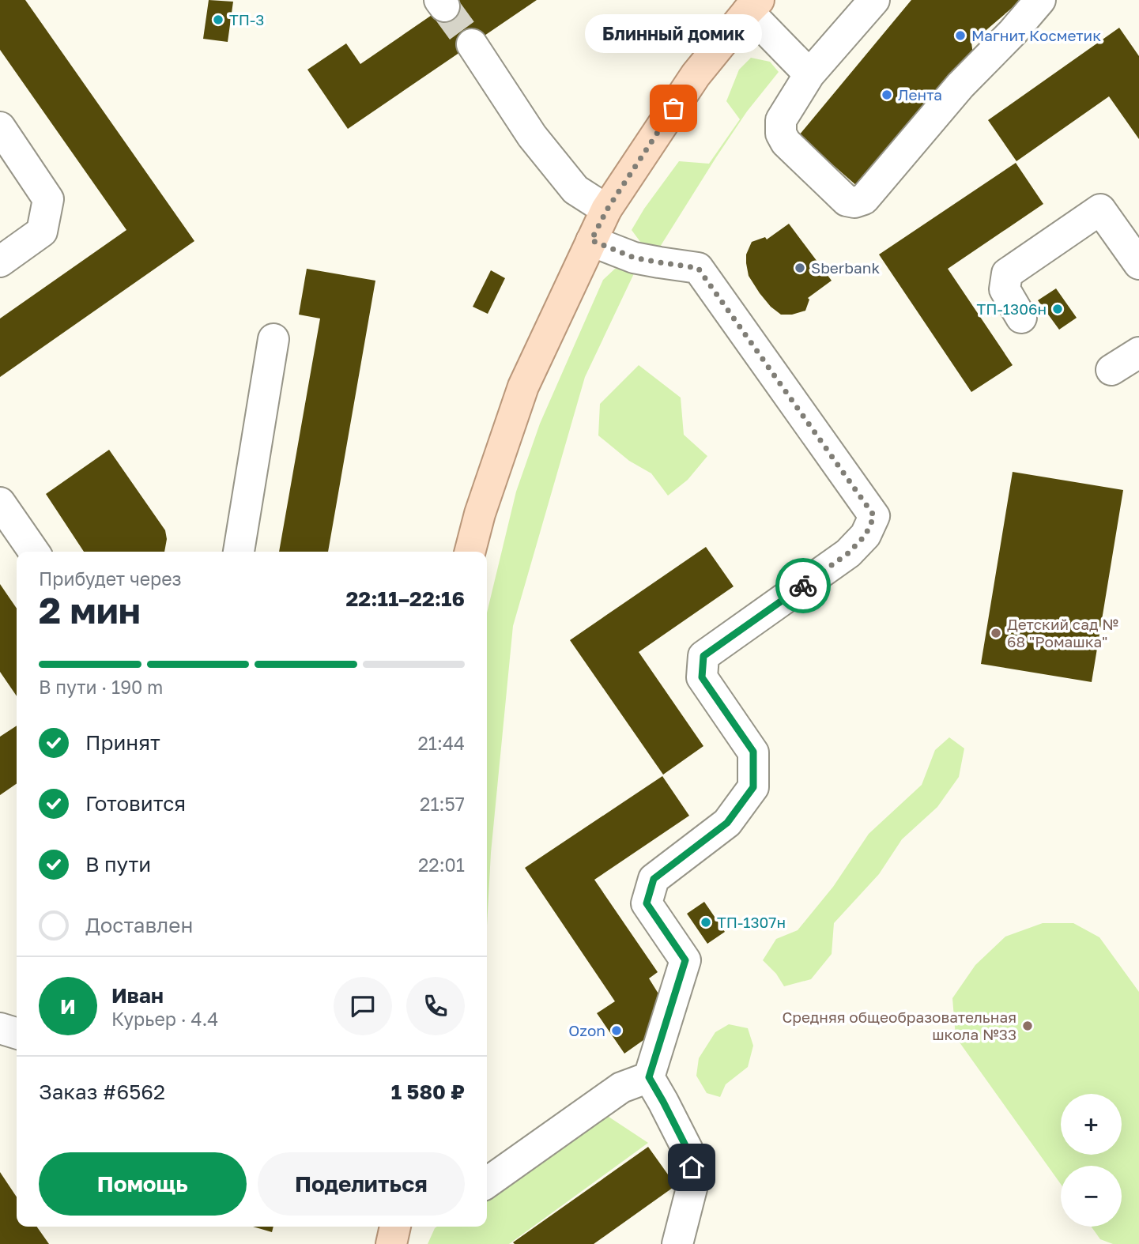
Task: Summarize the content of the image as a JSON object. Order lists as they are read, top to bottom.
{
  "places": [
    "ТП-3",
    "Магнит Косметик",
    "Лента",
    "Блинный домик",
    "Sberbank",
    "ТП-1306н",
    "Детский сад № 68 \"Ромашка\"",
    "ТП-1307н",
    "Средняя общеобразовательная школа №33",
    "Ozon"
  ],
  "page": {
    "bubble": "Блинный домик",
    "heading": ["2 мин", "Прибудет через", "22:11–22:16"],
    "panel": [
      "Иван",
      "Курьер · 4.4",
      "Заказ #6562",
      "1 580 ₽"
    ],
    "bar": "В пути · 190 m",
    "list": [
      ["Принят", "21:44"],
      ["Готовится", "21:57"],
      ["В пути", "22:01"],
      "Доставлен"
    ],
    "round": "И",
    "map_buttons": ["+", "−"],
    "buttons": ["Помощь", "Поделиться"]
  }
}
